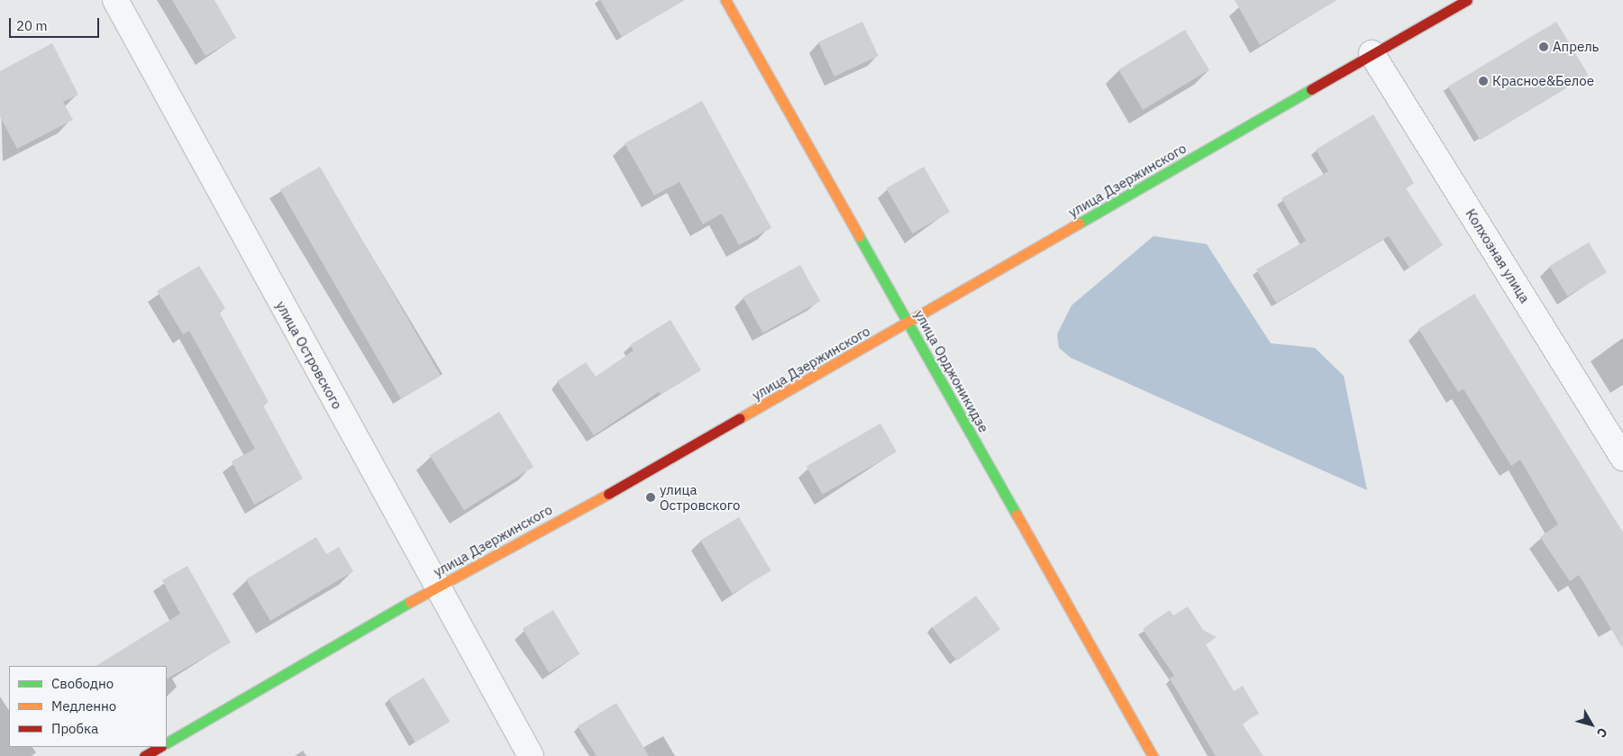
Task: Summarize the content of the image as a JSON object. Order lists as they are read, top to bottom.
{
  "streets": {
    "street": [
      "улица Дзержинского",
      "Колхозная улица",
      "улица Островского",
      "улица Орджоникидзе"
    ]
  },
  "crossings": [
    ["улица Дзержинского", "Колхозная улица"],
    ["улица Дзержинского", "улица Островского"],
    ["улица Дзержинского", "улица Орджоникидзе"]
  ],
  "places": ["Апрель", "Красное&Белое", "улица Островского"],
  "legend": ["Свободно", "Медленно", "Пробка"],
  "scale_bar": "20 m",
  "north": "bottom right"
}
